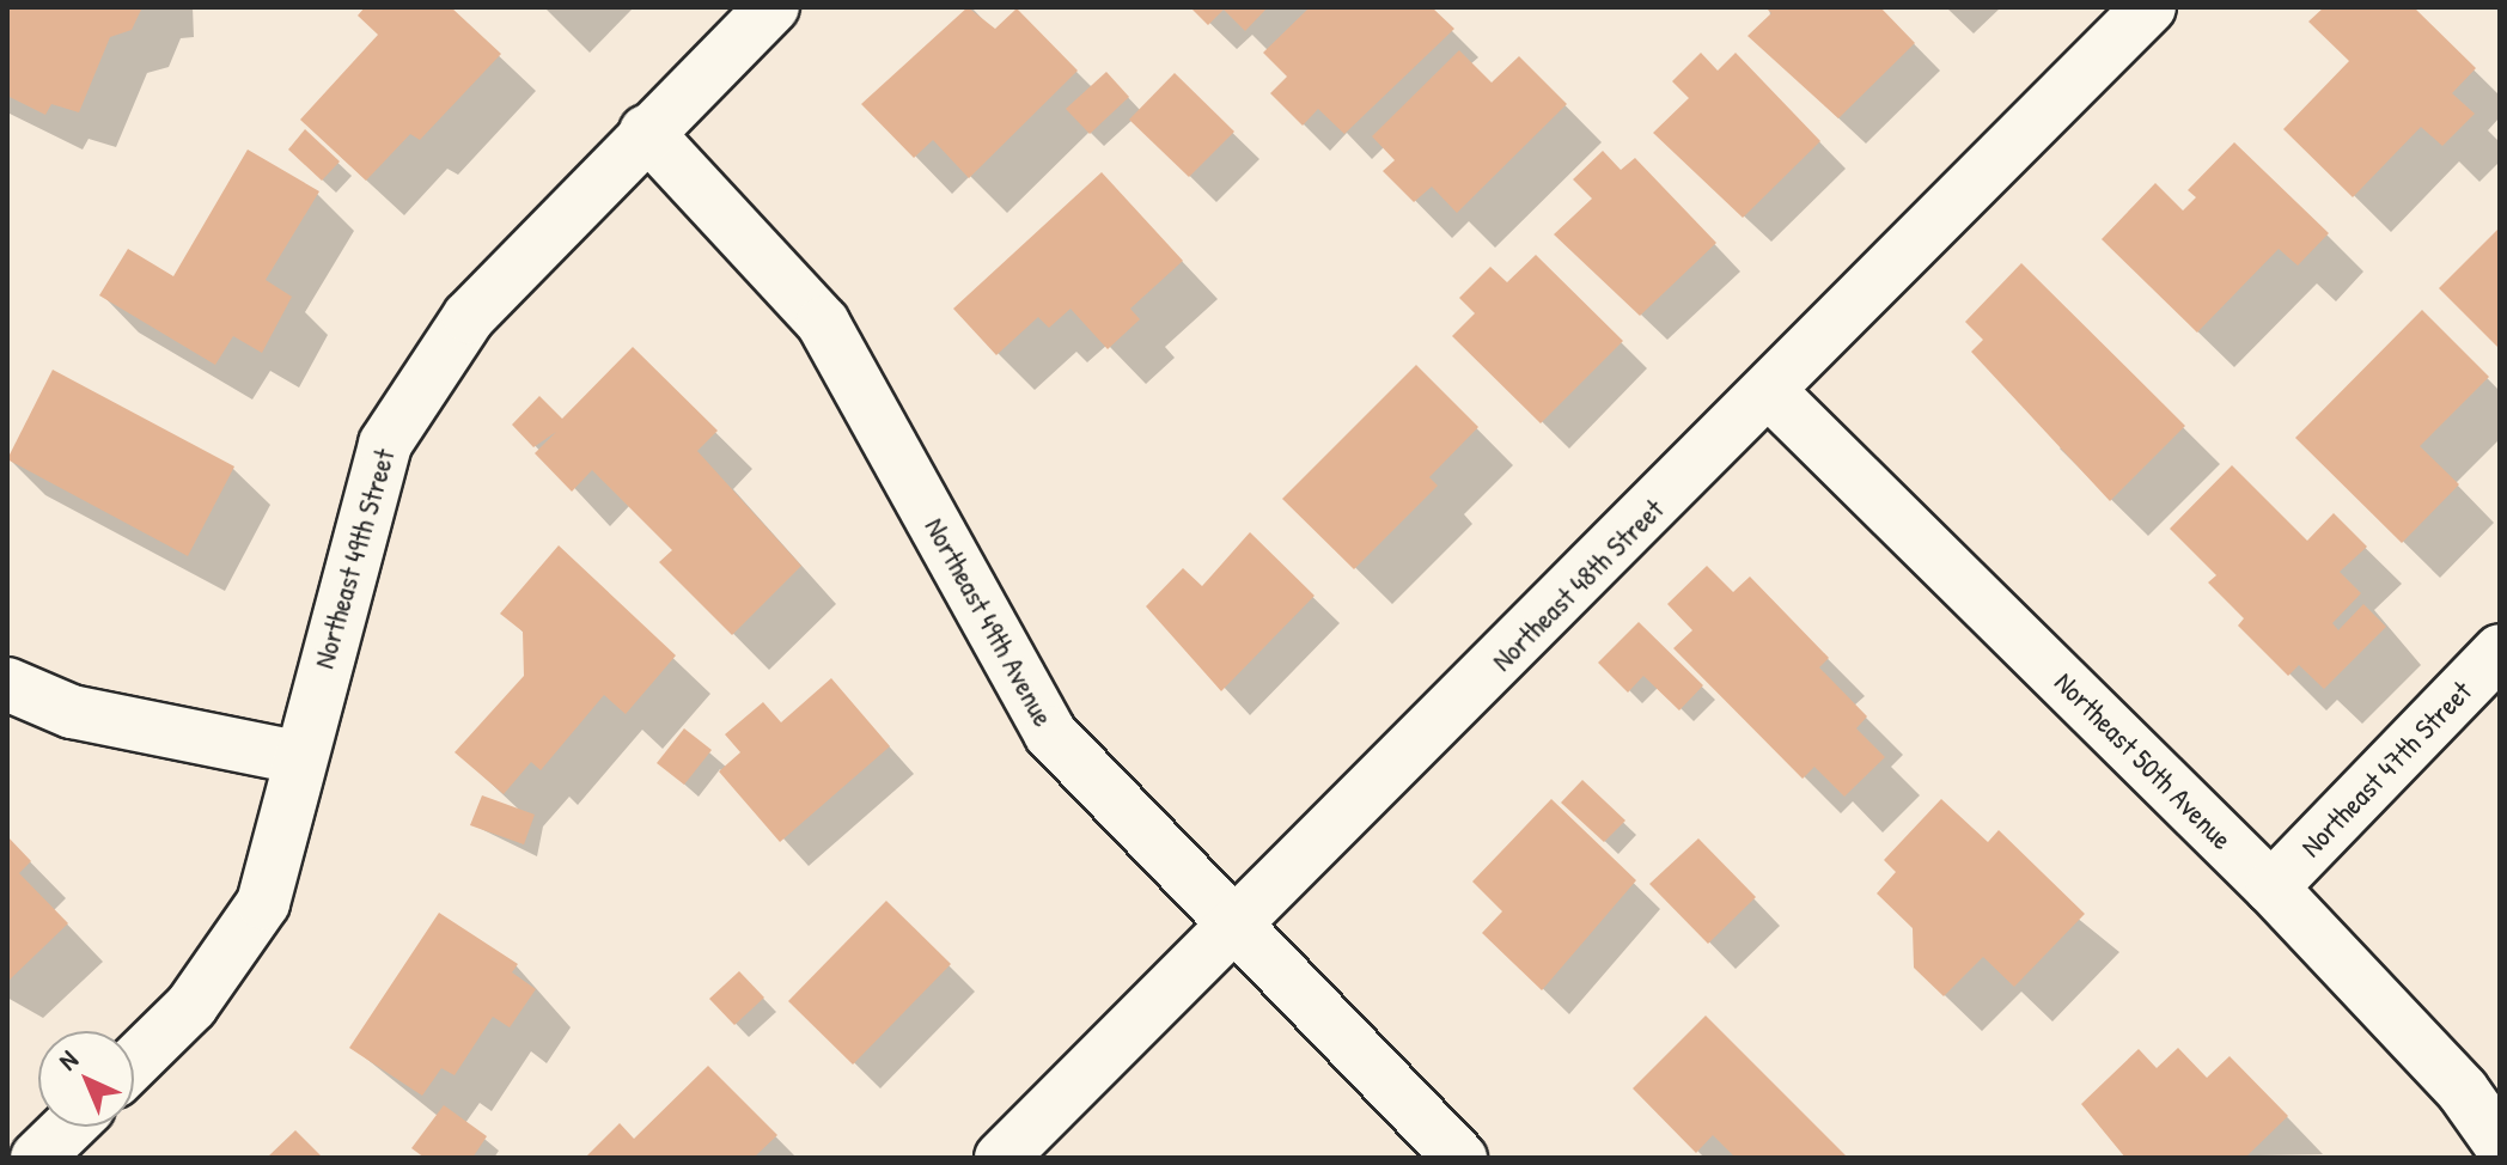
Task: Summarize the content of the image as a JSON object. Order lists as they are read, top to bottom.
{
  "streets": {
    "street": [
      "Northeast 49th Street",
      "Northeast 48th Street",
      "Northeast 49th Avenue",
      "Northeast 50th Avenue",
      "Northeast 47th Street"
    ]
  },
  "crossings": [
    ["Northeast 49th Street", "Northeast 49th Avenue"],
    ["Northeast 48th Street", "Northeast 49th Avenue"],
    ["Northeast 48th Street", "Northeast 50th Avenue"],
    ["Northeast 50th Avenue", "Northeast 47th Street"]
  ],
  "north": "top left"
}
